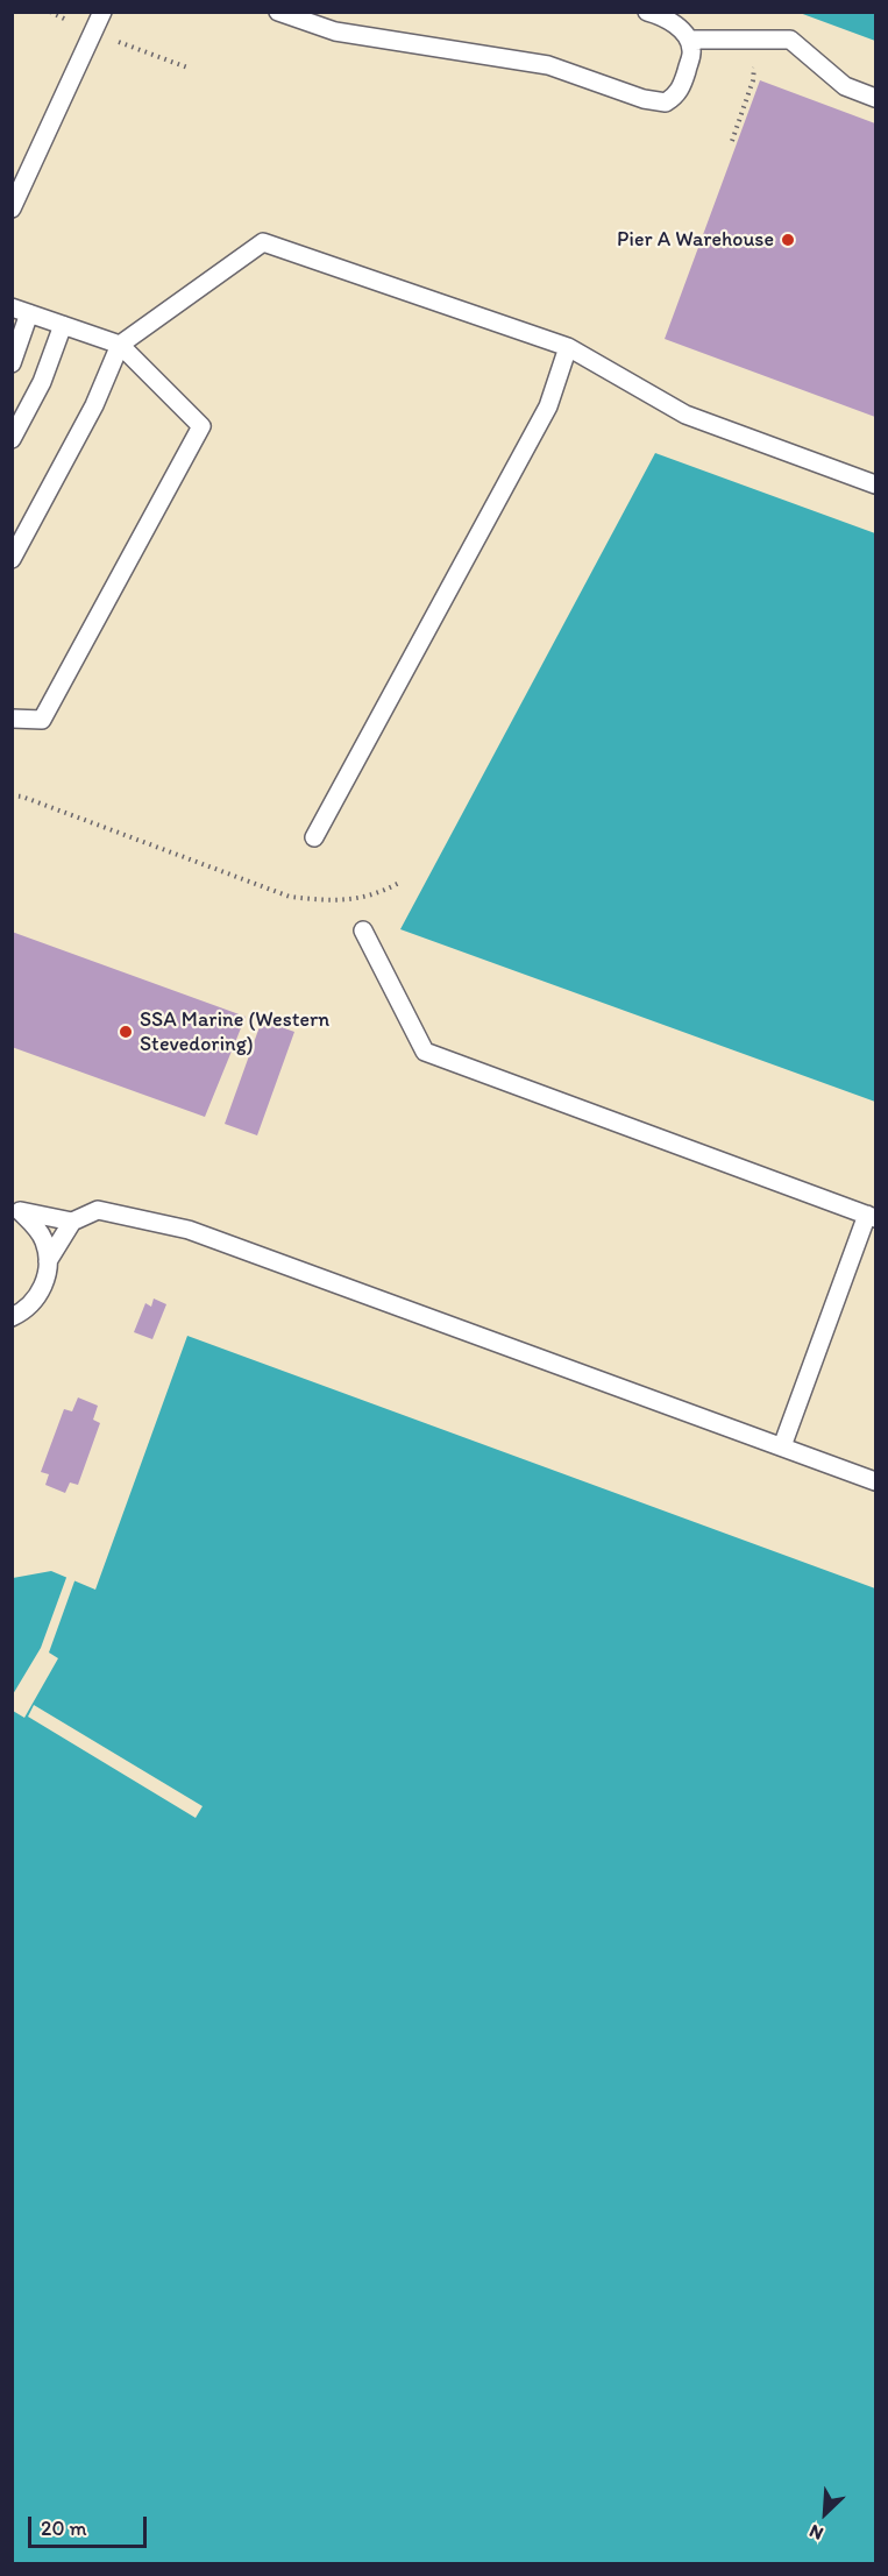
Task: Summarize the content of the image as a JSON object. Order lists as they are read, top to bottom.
{
  "places": ["Pier A Warehouse", "SSA Marine (Western Stevedoring)"],
  "scale_bar": "20 m",
  "north": "bottom left"
}
